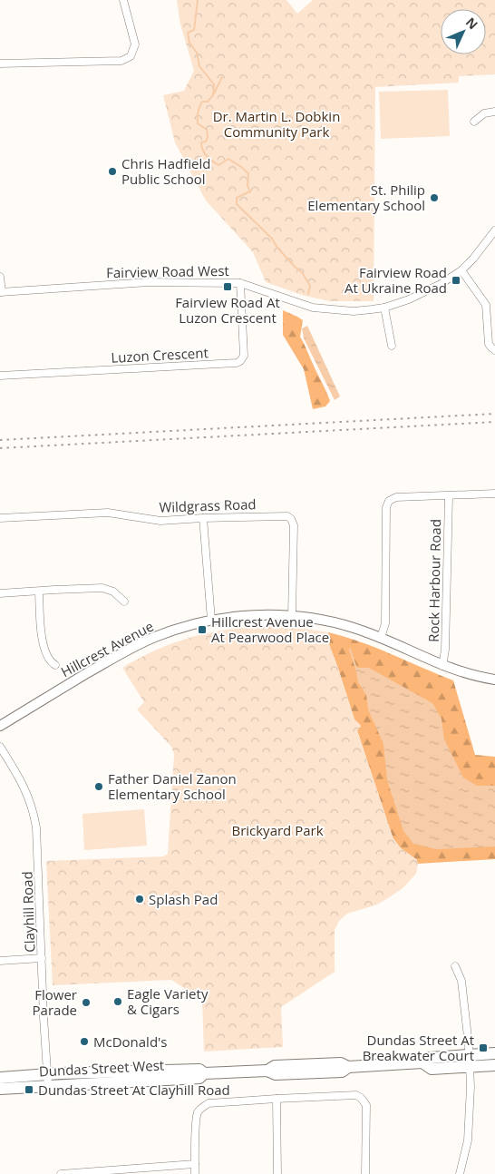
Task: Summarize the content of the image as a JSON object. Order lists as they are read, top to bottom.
{
  "streets": {
    "main road": ["Dundas Street West"],
    "street": [
      "Fairview Road West",
      "Luzon Crescent",
      "Wildgrass Road",
      "Rock Harbour Road",
      "Hillcrest Avenue",
      "Clayhill Road"
    ]
  },
  "crossings": [
    ["Fairview Road West", "Luzon Crescent"],
    ["Wildgrass Road", "Hillcrest Avenue"],
    ["Rock Harbour Road", "Hillcrest Avenue"],
    ["Clayhill Road", "Dundas Street West"]
  ],
  "parks": ["Dr. Martin L. Dobkin Community Park", "Brickyard Park"],
  "places": {
    "other": [
      "Chris Hadfield Public School",
      "St. Philip Elementary School",
      "Father Daniel Zanon Elementary School",
      "Splash Pad",
      "Eagle Variety & Cigars",
      "Flower Parade",
      "McDonald's"
    ],
    "transit": [
      "Fairview Road At Ukraine Road",
      "Fairview Road At Luzon Crescent",
      "Hillcrest Avenue At Pearwood Place",
      "Dundas Street At Breakwater Court",
      "Dundas Street At Clayhill Road"
    ]
  },
  "north": "top right"
}
